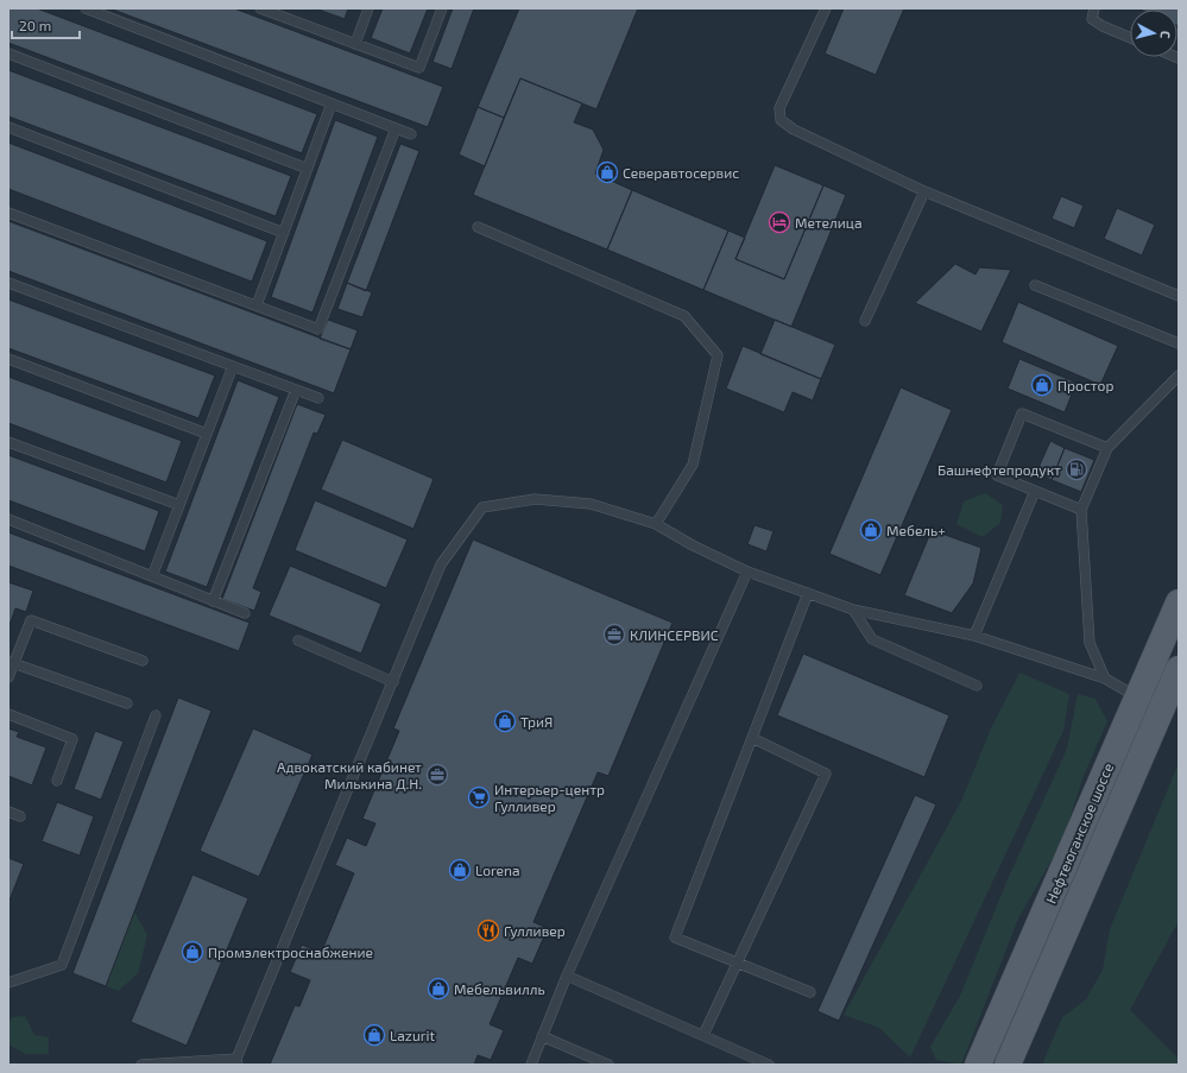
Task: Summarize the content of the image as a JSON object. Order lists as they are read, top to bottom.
{
  "streets": {
    "main road": ["Нефтеюганское шоссе"]
  },
  "places": {
    "shop": [
      "Северавтосервис",
      "Простор",
      "Мебель+",
      "ТриЯ",
      "Lorena",
      "Промэлектроснабжение",
      "Мебельвилль",
      "Lazurit"
    ],
    "hotel": ["Метелица"],
    "fuel station": ["Башнефтепродукт"],
    "office": ["КЛИНСЕРВИС", "Адвокатский кабинет Милькина Д.Н."],
    "supermarket": ["Интерьер-центр Гулливер"],
    "restaurant": ["Гулливер"]
  },
  "scale_bar": "20 m",
  "north": "right"
}
